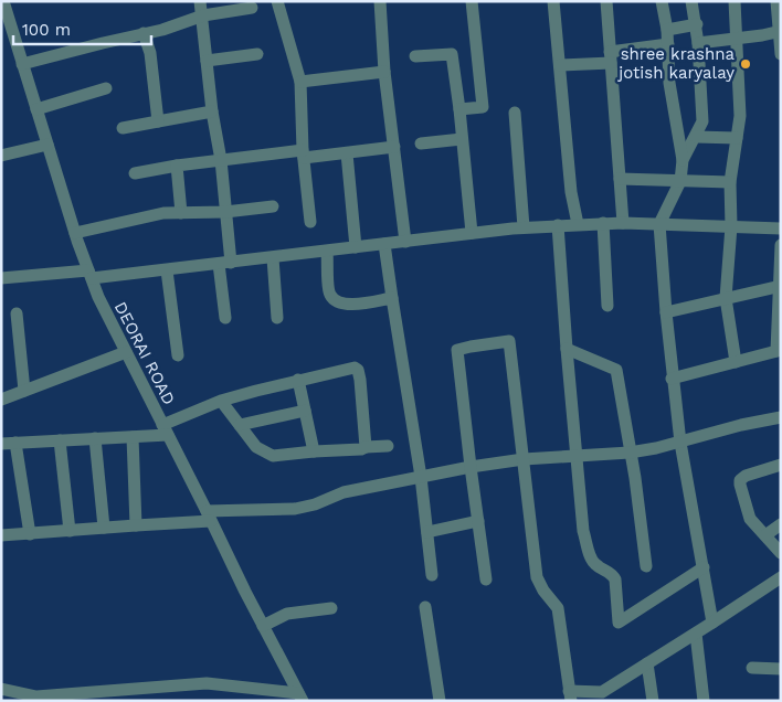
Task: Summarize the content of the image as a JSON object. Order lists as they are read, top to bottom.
{
  "streets": {
    "street": ["DEORAI ROAD"]
  },
  "places": ["shree krashna jotish karyalay"],
  "scale_bar": "100 m"
}
